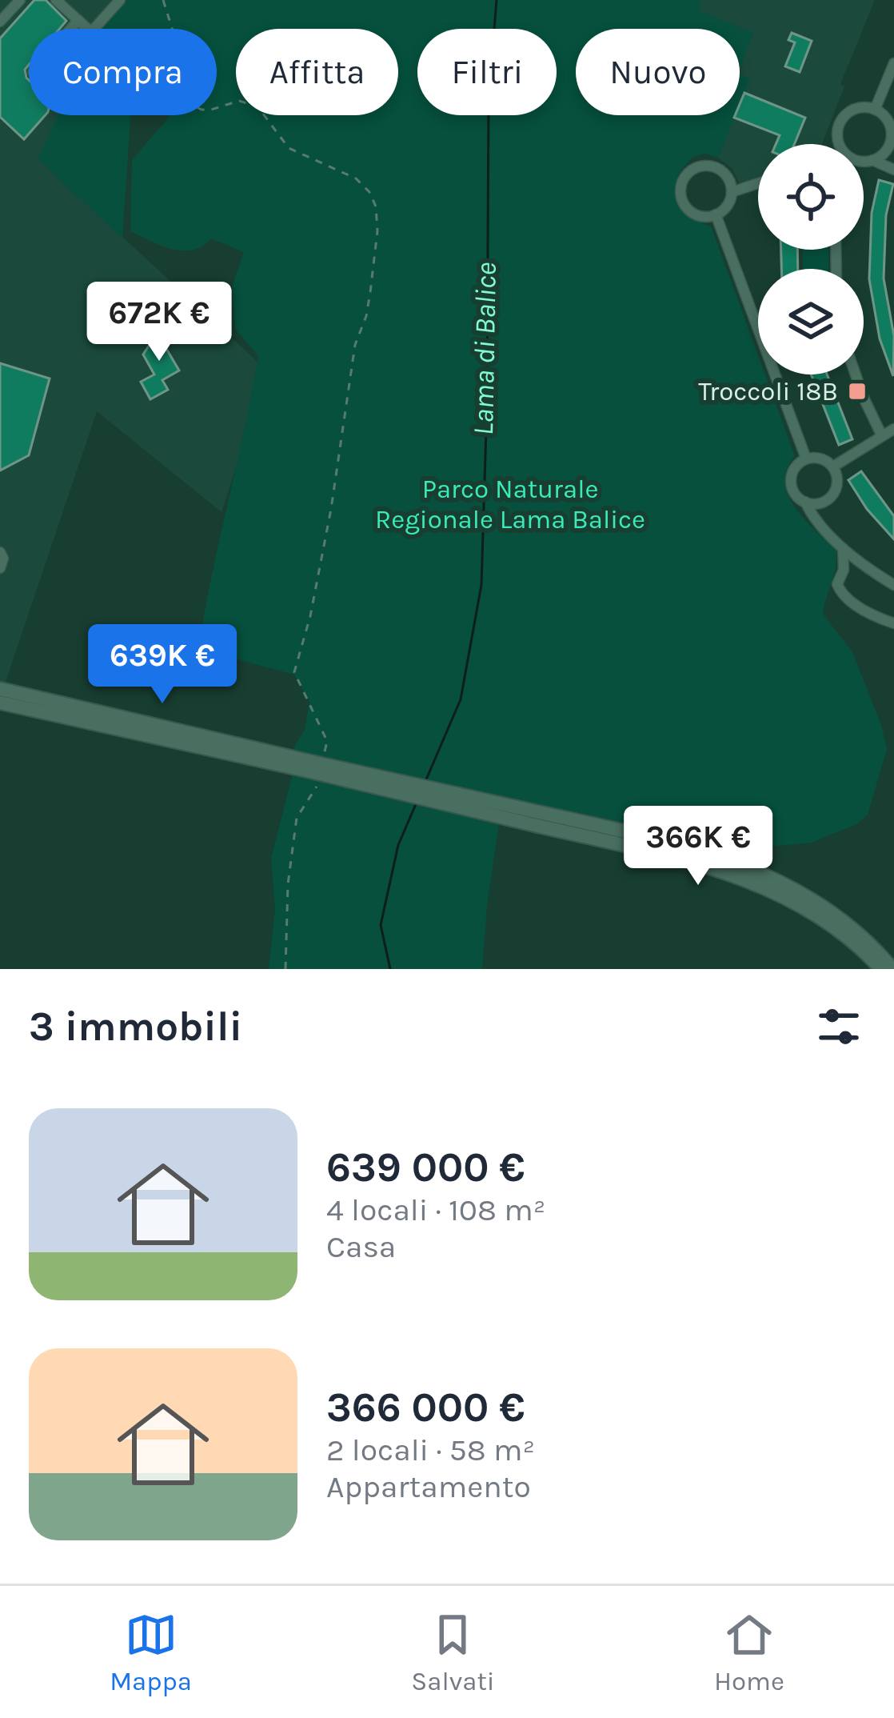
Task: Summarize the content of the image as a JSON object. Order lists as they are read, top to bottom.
{
  "water": ["Lama di Balice"],
  "parks": ["Parco Naturale Regionale Lama Balice"],
  "places": {
    "transit": ["Troccoli 18B"]
  },
  "page": {
    "chip": [
      "Compra",
      "Affitta",
      "Filtri",
      "Nuovo"
    ],
    "price": ["672K €", "639K €", "366K €"],
    "heading": "3 immobili",
    "list": [
      {
        "name": "639 000 €",
        "note": "4 locali · 108 m² · Casa"
      },
      {
        "name": "366 000 €",
        "note": "2 locali · 58 m² · Appartamento"
      }
    ],
    "tabs": ["Mappa", "Salvati", "Home"]
  }
}
